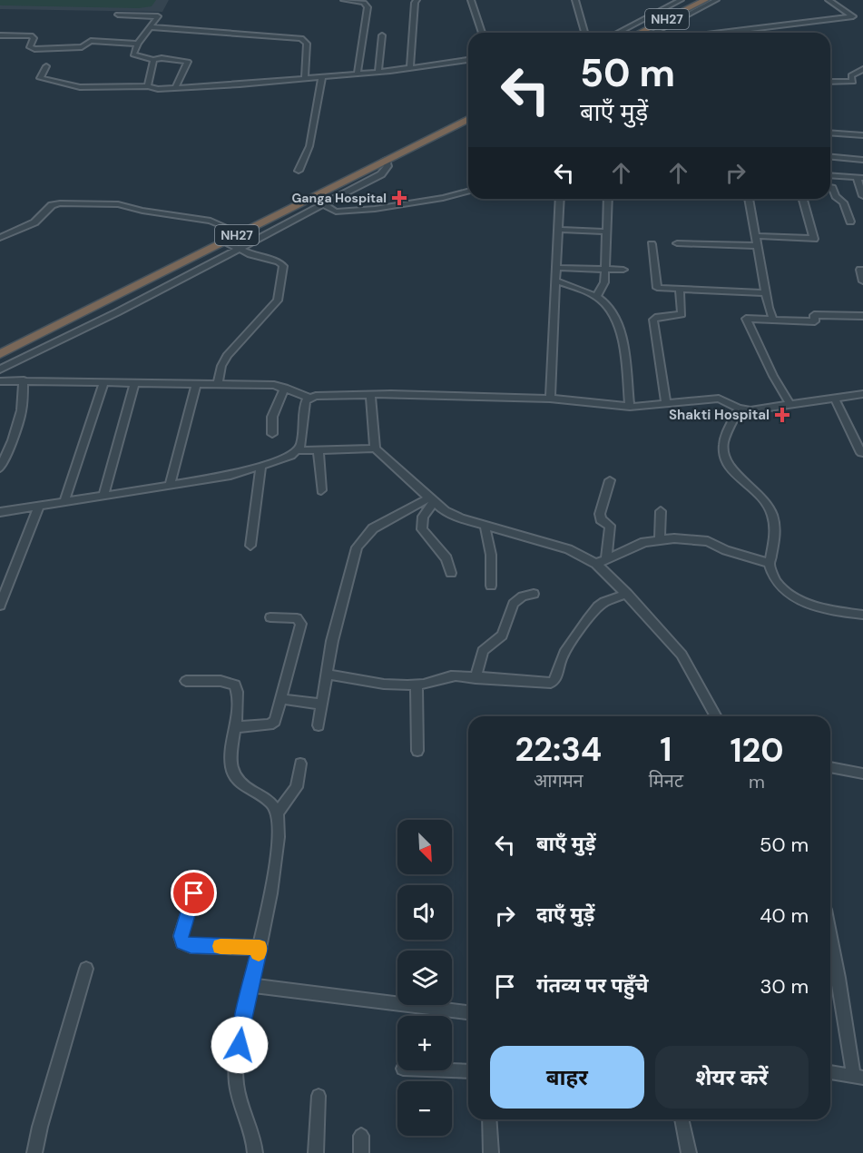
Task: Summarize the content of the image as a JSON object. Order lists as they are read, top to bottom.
{
  "streets": {
    "highway": ["NH27"]
  },
  "places": {
    "health": ["Ganga Hospital", "Shakti Hospital"]
  },
  "north": "bottom right",
  "page": {
    "turn": ["50 m", "बाएँ मुड़ें"],
    "eta": [
      "22:34",
      "आगमन",
      "1",
      "मिनट",
      "120",
      "m"
    ],
    "list": [
      {
        "name": "बाएँ मुड़ें",
        "value": "50 m"
      },
      {
        "name": "दाएँ मुड़ें",
        "value": "40 m"
      },
      {
        "name": "गंतव्य पर पहुँचे",
        "value": "30 m"
      }
    ],
    "map_buttons": ["+", "−"],
    "buttons": ["बाहर", "शेयर करें"]
  }
}
